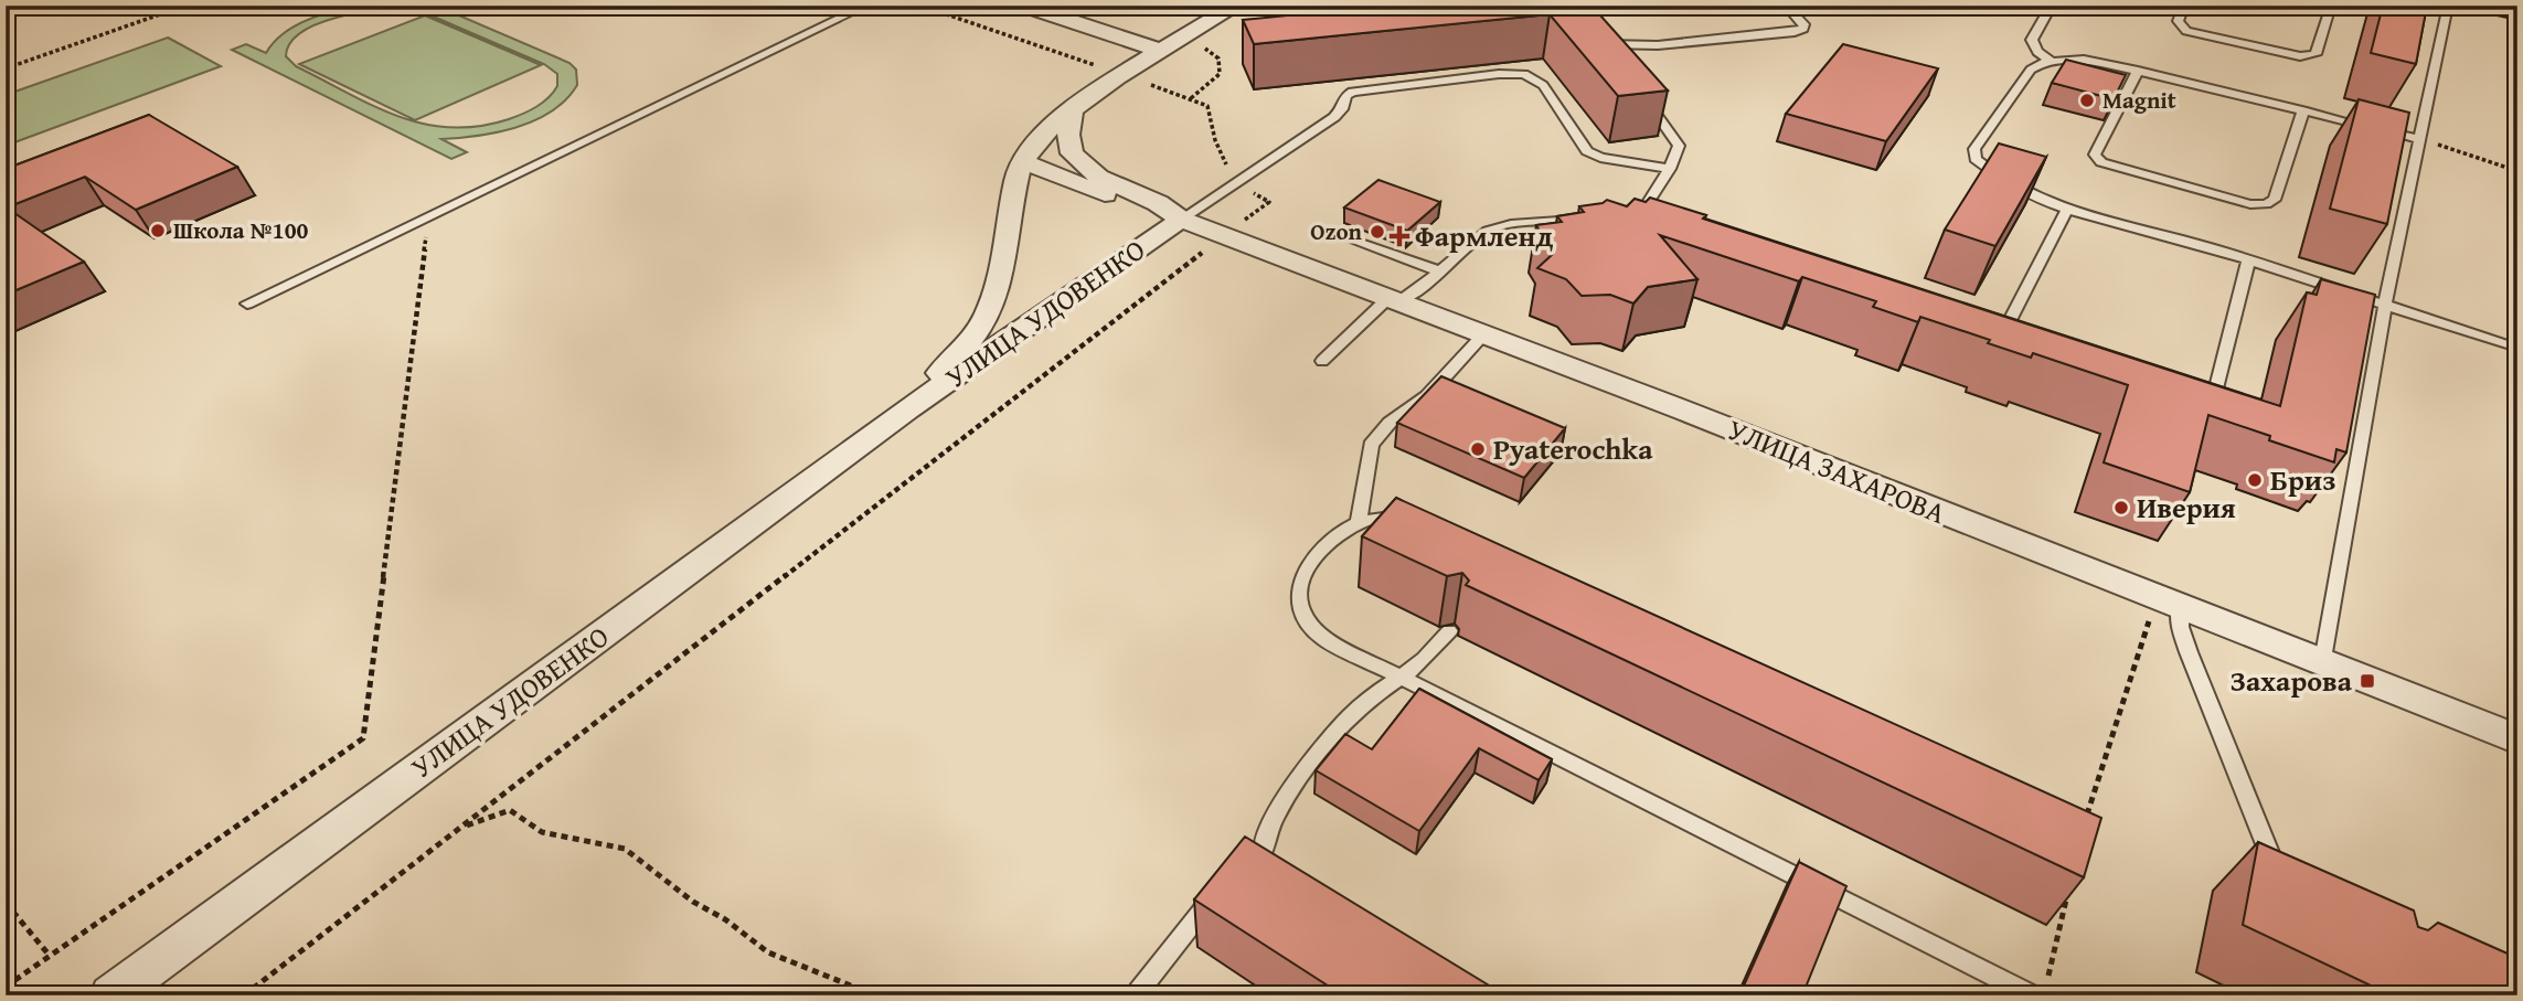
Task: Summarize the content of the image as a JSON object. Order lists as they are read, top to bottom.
{
  "streets": {
    "street": ["УЛИЦА УДОВЕНКО", "УЛИЦА ЗАХАРОВА"]
  },
  "crossings": [
    ["УЛИЦА УДОВЕНКО", "УЛИЦА ЗАХАРОВА"]
  ],
  "places": {
    "other": [
      "Magnit",
      "Школа №100",
      "Ozon",
      "Pyaterochka",
      "Бриз",
      "Иверия"
    ],
    "health": ["Фармленд"],
    "transit": ["Захарова"]
  }
}
